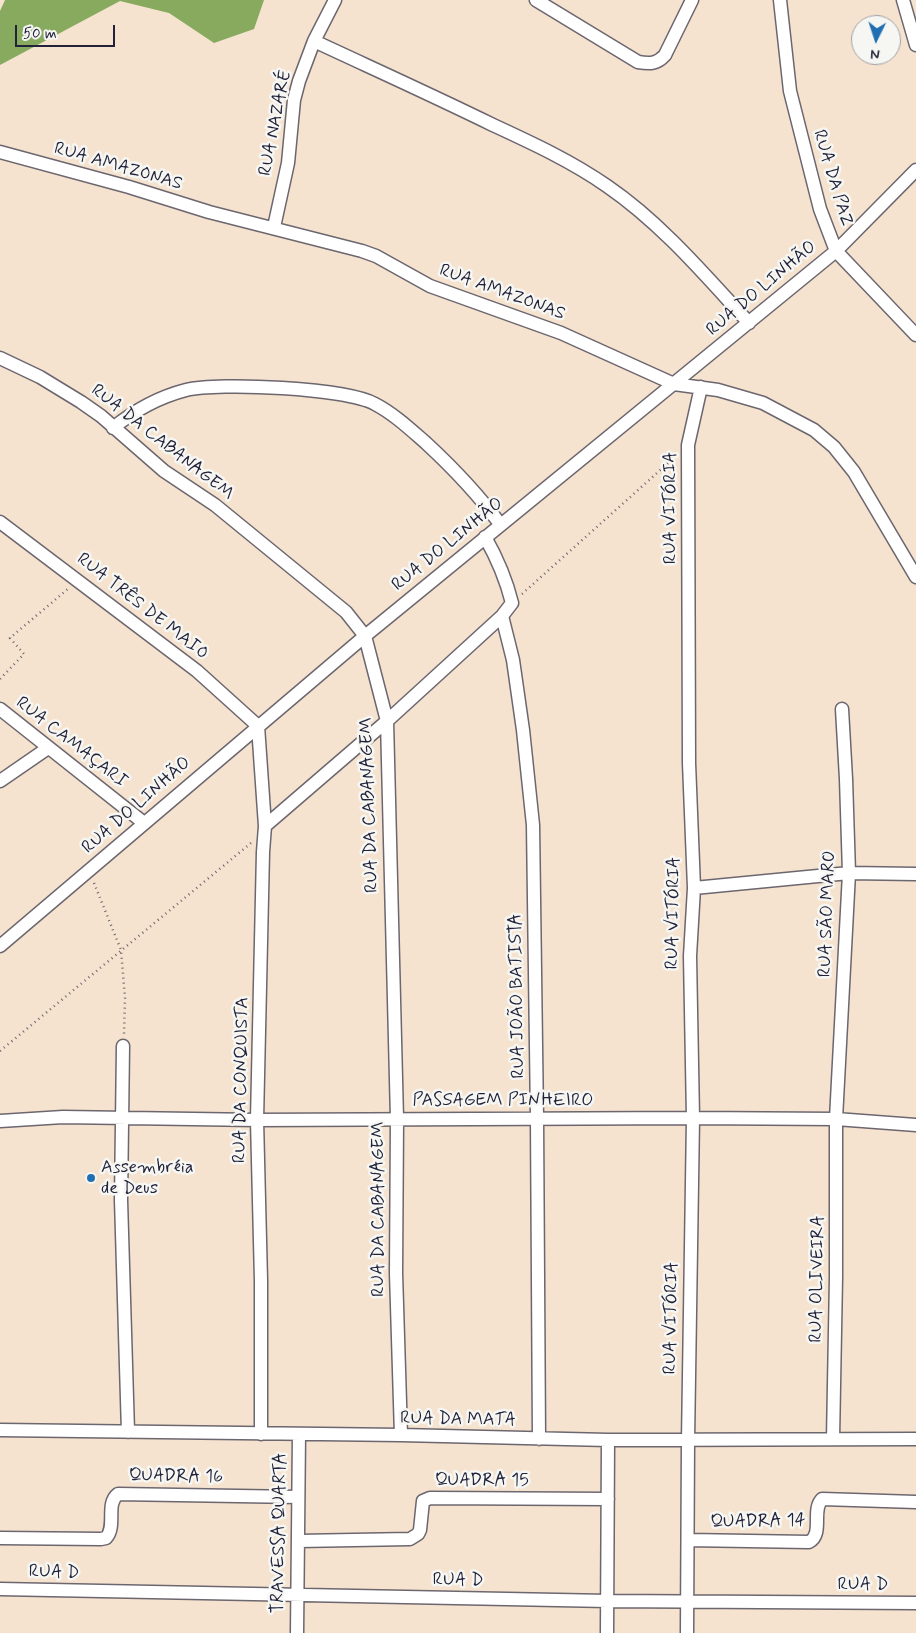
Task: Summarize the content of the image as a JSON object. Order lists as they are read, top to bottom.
{
  "streets": {
    "street": [
      "RUA NAZARÉ",
      "RUA AMAZONAS",
      "RUA DA PAZ",
      "RUA DO LINHÃO",
      "RUA DA CABANAGEM",
      "RUA VITÓRIA",
      "RUA TRÊS DE MAIO",
      "RUA CAMAÇARI",
      "RUA SÃO MARO",
      "RUA JOÃO BATISTA",
      "RUA DA CONQUISTA",
      "PASSAGEM PINHEIRO",
      "RUA OLIVEIRA",
      "RUA DA MATA",
      "QUADRA 16",
      "QUADRA 15",
      "QUADRA 14",
      "TRAVESSA QUARTA",
      "RUA D"
    ]
  },
  "crossings": [
    ["RUA NAZARÉ", "RUA AMAZONAS"],
    ["RUA AMAZONAS", "RUA DO LINHÃO"],
    ["RUA AMAZONAS", "RUA VITÓRIA"],
    ["RUA DA PAZ", "RUA DO LINHÃO"],
    ["RUA DO LINHÃO", "RUA DA CABANAGEM"],
    ["RUA DO LINHÃO", "RUA TRÊS DE MAIO"],
    ["RUA DO LINHÃO", "RUA CAMAÇARI"],
    ["RUA DO LINHÃO", "RUA DA CONQUISTA"],
    ["RUA DA CABANAGEM", "PASSAGEM PINHEIRO"],
    ["RUA DA CABANAGEM", "RUA DA MATA"],
    ["RUA VITÓRIA", "PASSAGEM PINHEIRO"],
    ["RUA VITÓRIA", "RUA DA MATA"],
    ["RUA VITÓRIA", "QUADRA 14"],
    ["RUA VITÓRIA", "RUA D"],
    ["RUA TRÊS DE MAIO", "RUA DA CONQUISTA"],
    ["RUA SÃO MARO", "PASSAGEM PINHEIRO"],
    ["RUA SÃO MARO", "RUA OLIVEIRA"],
    ["RUA JOÃO BATISTA", "PASSAGEM PINHEIRO"],
    ["RUA JOÃO BATISTA", "RUA DA MATA"],
    ["RUA DA CONQUISTA", "PASSAGEM PINHEIRO"],
    ["RUA DA CONQUISTA", "RUA DA MATA"],
    ["PASSAGEM PINHEIRO", "RUA OLIVEIRA"],
    ["RUA OLIVEIRA", "RUA DA MATA"],
    ["RUA DA MATA", "TRAVESSA QUARTA"],
    ["QUADRA 16", "TRAVESSA QUARTA"],
    ["QUADRA 15", "TRAVESSA QUARTA"],
    ["TRAVESSA QUARTA", "RUA D"]
  ],
  "places": ["Assembréia de Deus"],
  "scale_bar": "50 m",
  "north": "bottom"
}
